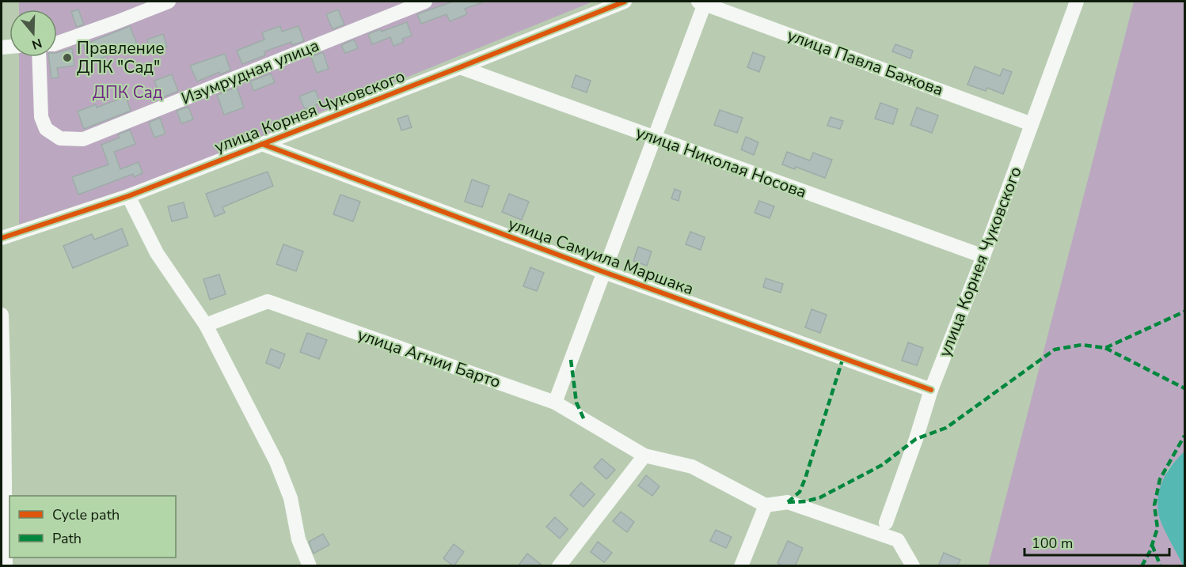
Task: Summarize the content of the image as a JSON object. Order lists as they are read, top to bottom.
{
  "streets": {
    "street": [
      "улица Павла Бажова",
      "Изумрудная улица",
      "улица Корнея Чуковского",
      "улица Николая Носова",
      "улица Самуила Маршака",
      "улица Агнии Барто"
    ]
  },
  "crossings": [
    ["улица Павла Бажова", "улица Корнея Чуковского"],
    ["улица Корнея Чуковского", "улица Николая Носова"],
    ["улица Корнея Чуковского", "улица Самуила Маршака"]
  ],
  "parks": ["ДПК Сад"],
  "places": ["Правление ДПК \"Сад\""],
  "legend": ["Cycle path", "Path"],
  "scale_bar": "100 m",
  "north": "bottom"
}
